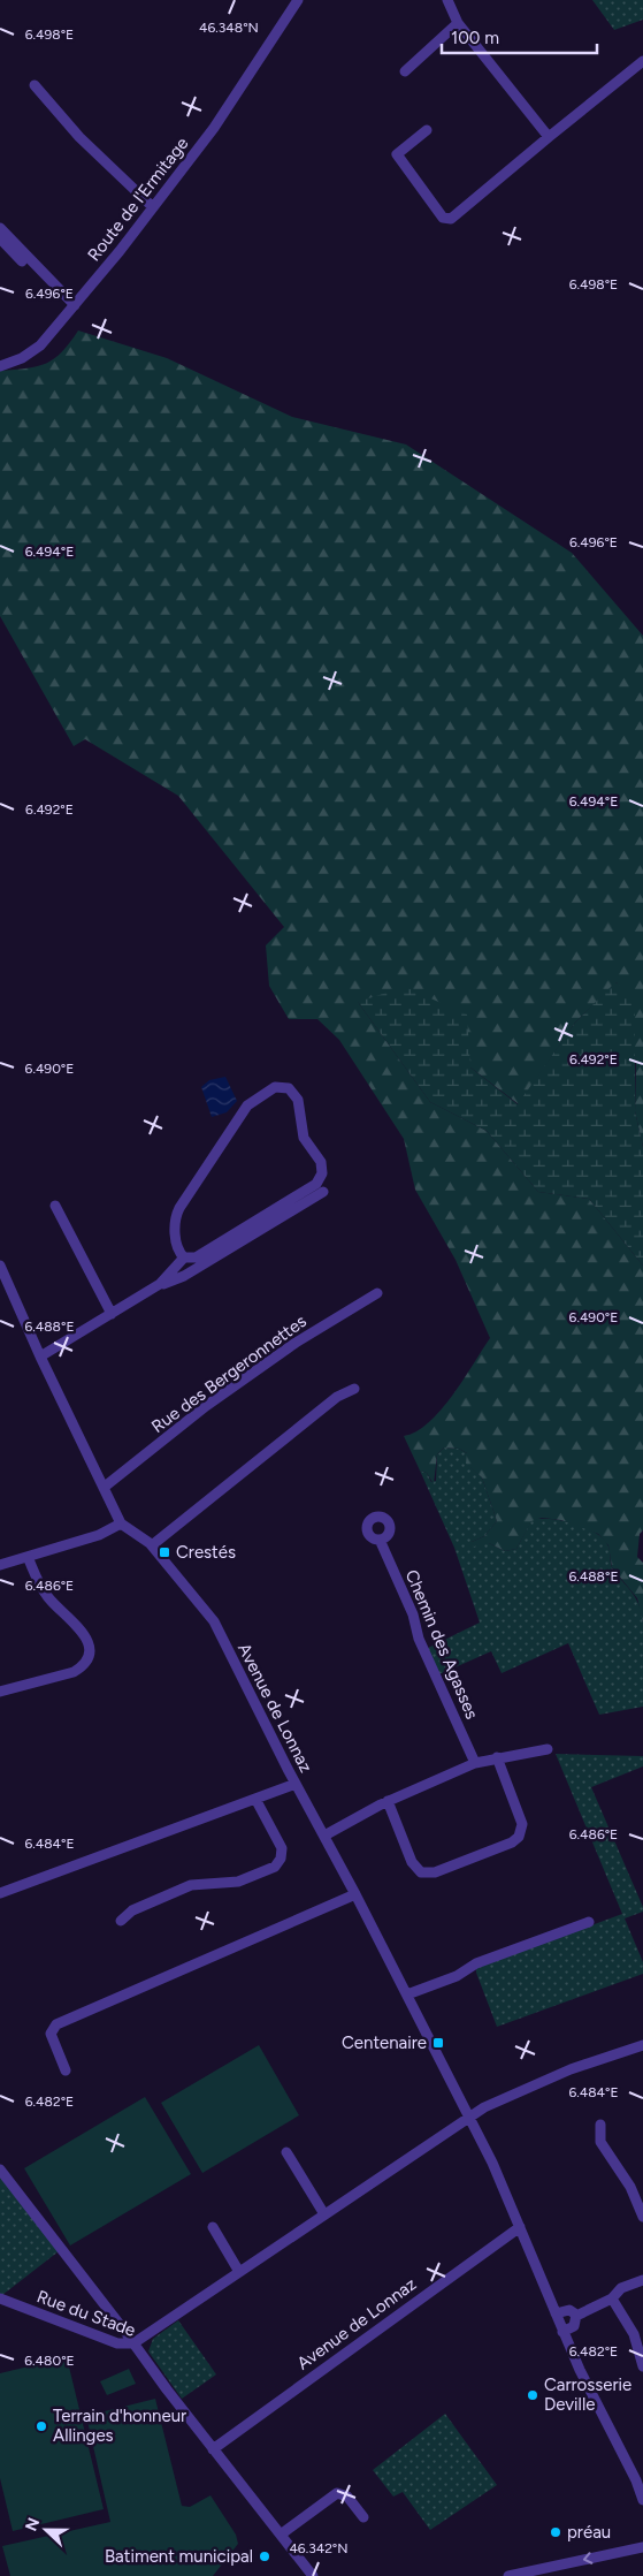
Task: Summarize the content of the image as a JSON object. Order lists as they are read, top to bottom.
{
  "streets": {
    "street": [
      "Route de l'Ermitage",
      "Rue des Bergeronnettes",
      "Chemin des Agasses",
      "Avenue de Lonnaz",
      "Rue du Stade"
    ]
  },
  "crossings": [
    ["Avenue de Lonnaz", "Rue du Stade"]
  ],
  "places": {
    "transit": ["Crestés", "Centenaire"],
    "other": [
      "Carrosserie Deville",
      "Terrain d'honneur Allinges",
      "préau",
      "Batiment municipal"
    ]
  },
  "scale_bar": "100 m",
  "north": "left",
  "coordinates": [
    "46.348°N",
    "6.498°E",
    "6.496°E",
    "6.494°E",
    "6.492°E",
    "6.490°E",
    "6.488°E",
    "6.486°E",
    "6.484°E",
    "6.482°E",
    "6.480°E",
    "46.342°N"
  ]
}
